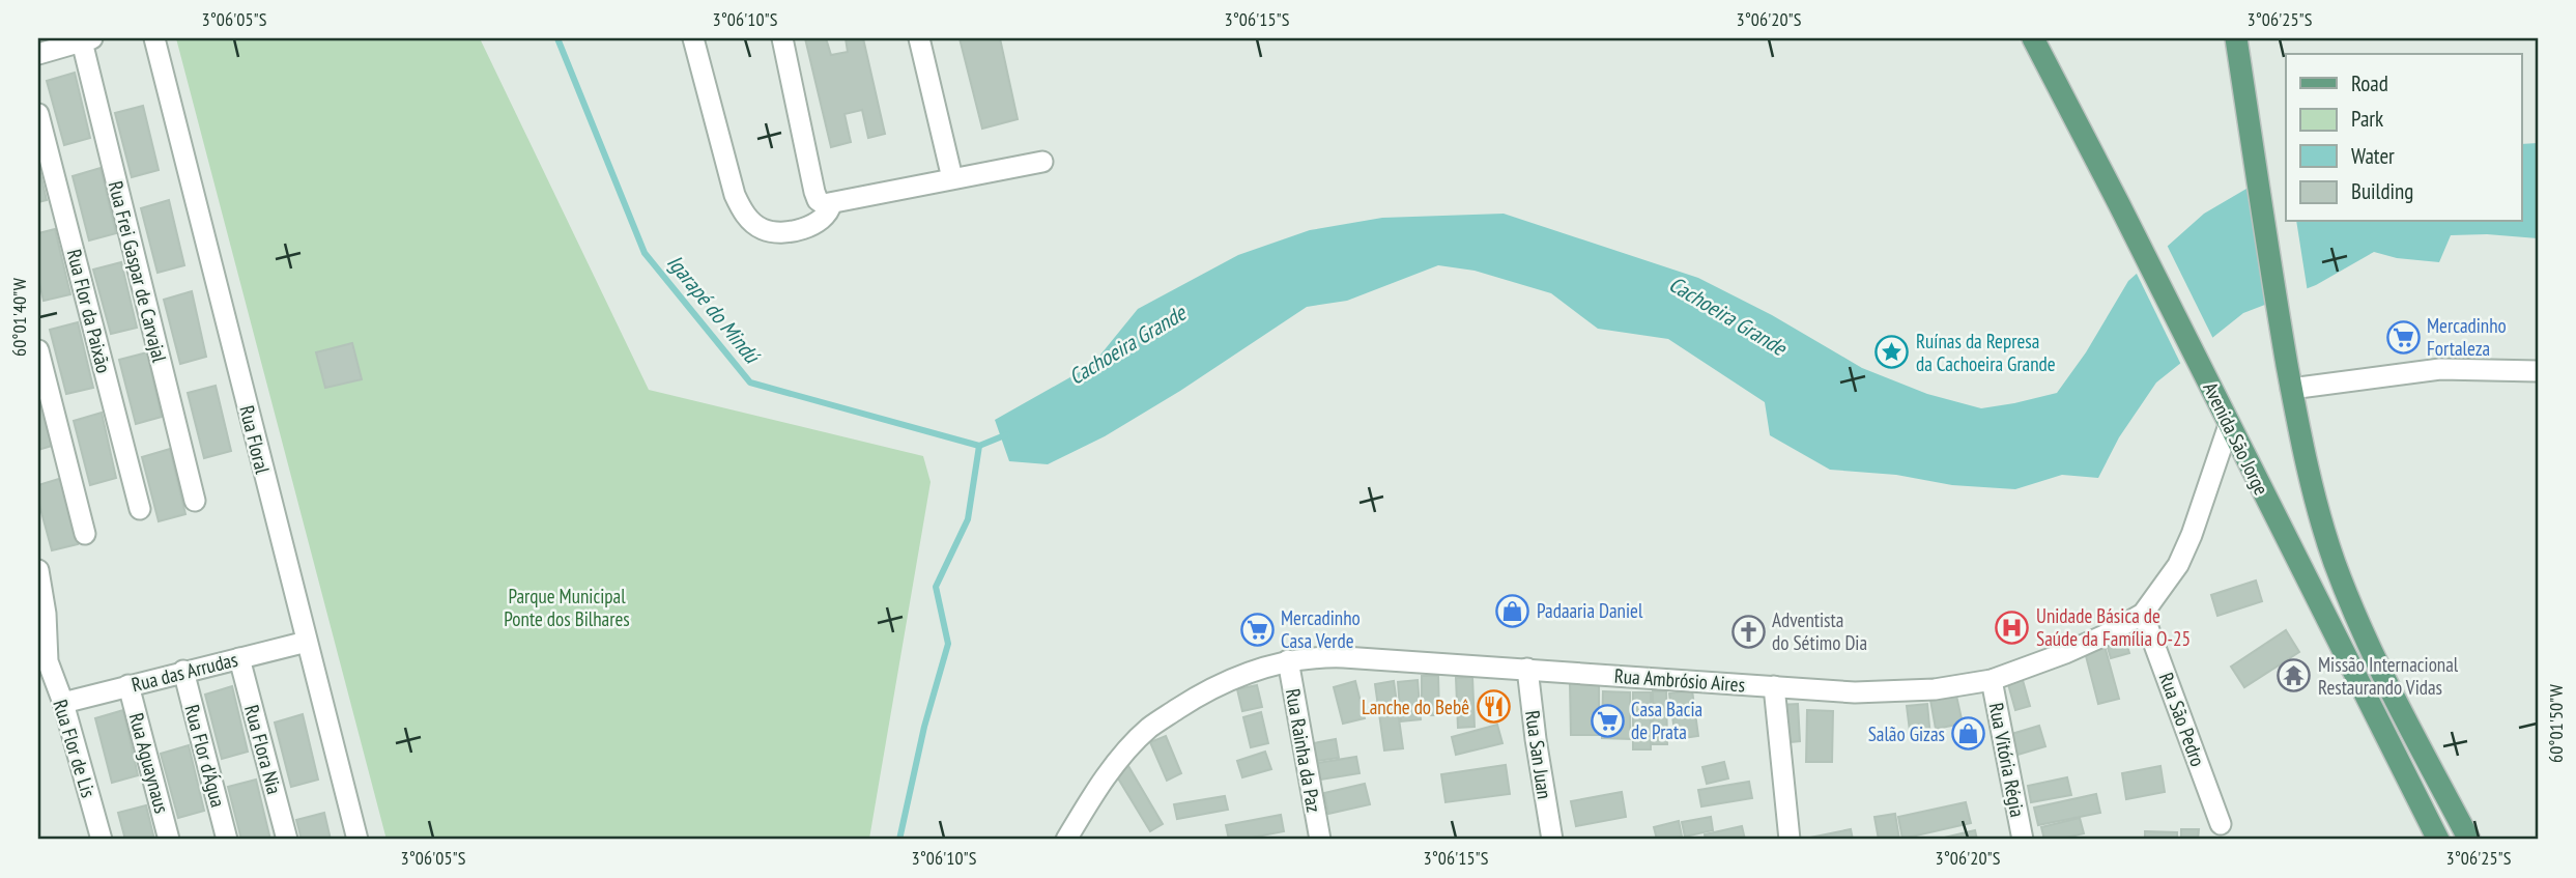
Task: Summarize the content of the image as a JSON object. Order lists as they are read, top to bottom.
{
  "streets": {
    "main road": ["Avenida São Jorge"],
    "street": [
      "Rua Frei Gaspar de Carvajal",
      "Rua Flor da Paixão",
      "Rua Floral",
      "Rua das Arrudas",
      "Rua Ambrósio Aires",
      "Rua São Pedro",
      "Rua Flor de Lis",
      "Rua Flora Nia",
      "Rua Rainha da Paz",
      "Rua San Juan",
      "Rua Flor d'Água",
      "Rua Vitória Régia",
      "Rua Aguaynaus"
    ]
  },
  "crossings": [
    ["Avenida São Jorge", "Rua Ambrósio Aires"],
    ["Rua Floral", "Rua das Arrudas"],
    ["Rua das Arrudas", "Rua Flor de Lis"],
    ["Rua das Arrudas", "Rua Flora Nia"],
    ["Rua das Arrudas", "Rua Flor d'Água"],
    ["Rua das Arrudas", "Rua Aguaynaus"],
    ["Rua Ambrósio Aires", "Rua São Pedro"],
    ["Rua Ambrósio Aires", "Rua Rainha da Paz"],
    ["Rua Ambrósio Aires", "Rua San Juan"],
    ["Rua Ambrósio Aires", "Rua Vitória Régia"]
  ],
  "water": ["Igarapé do Mindú", "Cachoeira Grande"],
  "parks": ["Parque Municipal Ponte dos Bilhares"],
  "places": {
    "supermarket": ["Mercadinho Fortaleza", "Mercadinho Casa Verde", "Casa Bacia de Prata"],
    "place": ["Ruínas da Represa da Cachoeira Grande"],
    "shop": ["Padaaria Daniel", "Salão Gizas"],
    "hospital": ["Unidade Básica de Saúde da Família O-25"],
    "church": ["Adventista do Sétimo Dia"],
    "temple": ["Missão Internacional Restaurando Vidas"],
    "restaurant": ["Lanche do Bebê"]
  },
  "legend": [
    "Road",
    "Park",
    "Water",
    "Building"
  ],
  "coordinates": [
    "3°06'05\"S",
    "3°06'10\"S",
    "3°06'15\"S",
    "3°06'20\"S",
    "3°06'25\"S",
    "60°01'40\"W",
    "60°01'50\"W"
  ]
}
